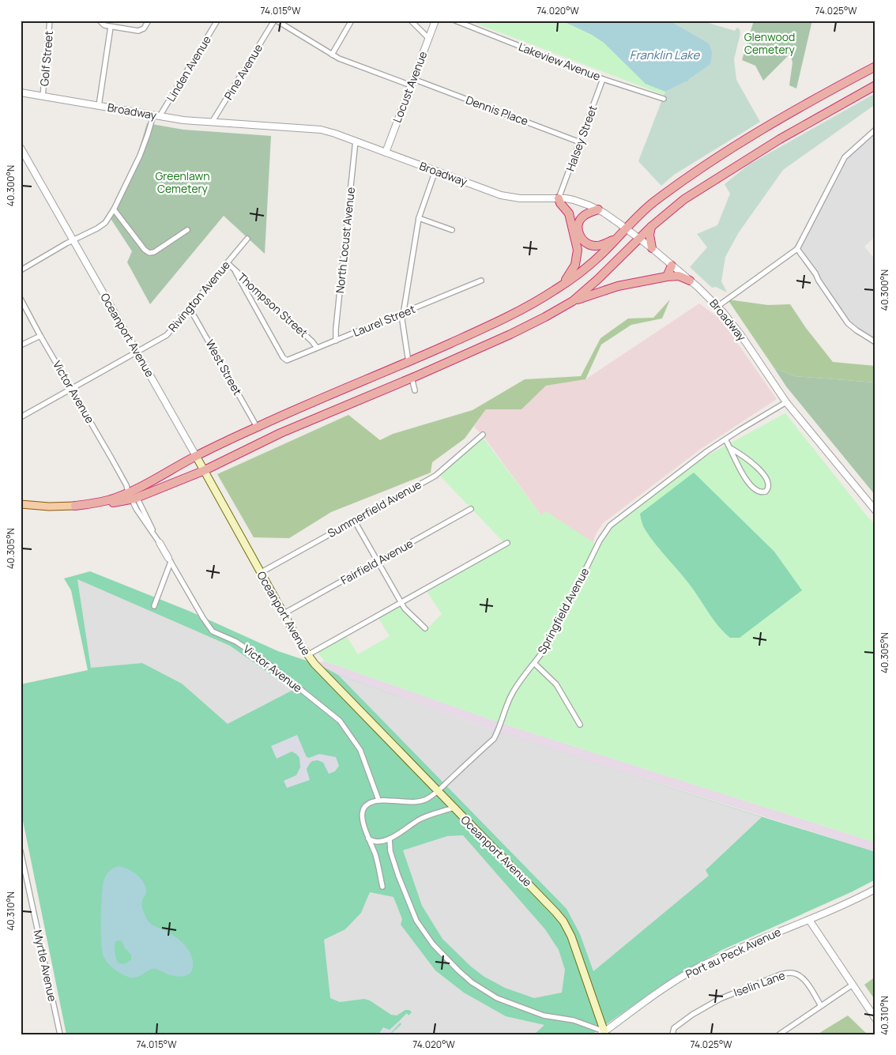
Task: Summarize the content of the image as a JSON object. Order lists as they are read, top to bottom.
{
  "streets": {
    "main road": ["Oceanport Avenue"],
    "street": [
      "Golf Street",
      "Lakeview Avenue",
      "Linden Avenue",
      "Pine Avenue",
      "Locust Avenue",
      "Dennis Place",
      "Broadway",
      "Halsey Street",
      "North Locust Avenue",
      "Rivington Avenue",
      "Thompson Street",
      "Laurel Street",
      "West Street",
      "Victor Avenue",
      "Summerfield Avenue",
      "Fairfield Avenue",
      "Springfield Avenue",
      "Port au Peck Avenue",
      "Myrtle Avenue",
      "Iselin Lane"
    ]
  },
  "crossings": [
    ["Golf Street", "Broadway"],
    ["Lakeview Avenue", "Halsey Street"],
    ["Linden Avenue", "Broadway"],
    ["Linden Avenue", "Oceanport Avenue"],
    ["Pine Avenue", "Dennis Place"],
    ["Pine Avenue", "Broadway"],
    ["Locust Avenue", "Dennis Place"],
    ["Locust Avenue", "Broadway"],
    ["Dennis Place", "Halsey Street"],
    ["Broadway", "Halsey Street"],
    ["Broadway", "North Locust Avenue"],
    ["Broadway", "Springfield Avenue"],
    ["North Locust Avenue", "Laurel Street"],
    ["Rivington Avenue", "Thompson Street"],
    ["Rivington Avenue", "Oceanport Avenue"],
    ["Rivington Avenue", "West Street"],
    ["Rivington Avenue", "Victor Avenue"],
    ["Thompson Street", "Laurel Street"],
    ["Oceanport Avenue", "Summerfield Avenue"],
    ["Oceanport Avenue", "Fairfield Avenue"],
    ["Oceanport Avenue", "Springfield Avenue"],
    ["Oceanport Avenue", "Port au Peck Avenue"],
    ["Victor Avenue", "Springfield Avenue"]
  ],
  "water": ["Franklin Lake"],
  "parks": ["Glenwood Cemetery", "Greenlawn Cemetery"],
  "coordinates": [
    "74.015°W",
    "74.020°W",
    "74.025°W",
    "40.300°N",
    "40.305°N",
    "40.310°N"
  ]
}
